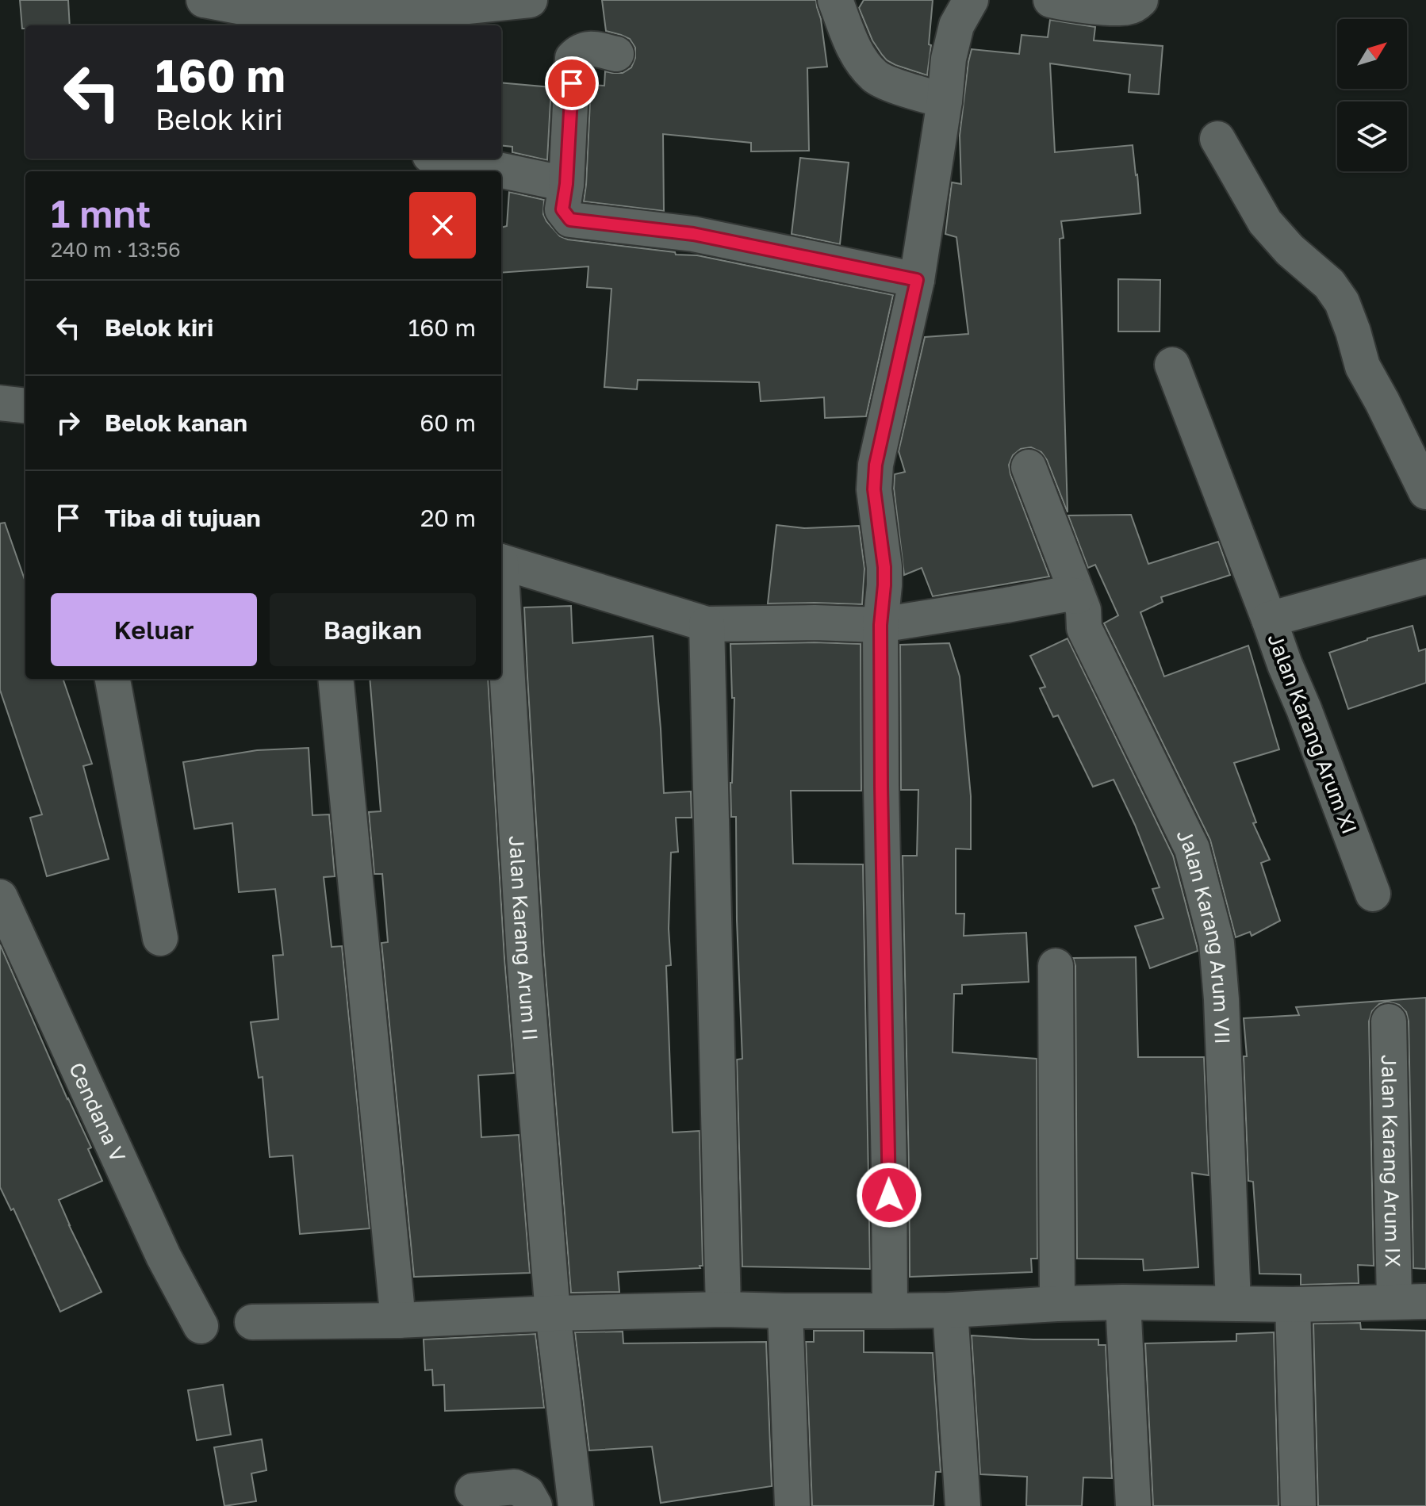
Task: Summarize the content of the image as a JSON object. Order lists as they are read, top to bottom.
{
  "streets": {
    "street": [
      "Jalan Karang Arum XI",
      "Jalan Karang Arum II",
      "Jalan Karang Arum VII",
      "Cendana V",
      "Jalan Karang Arum IX"
    ]
  },
  "north": "top right",
  "page": {
    "turn": ["160 m", "Belok kiri"],
    "heading": ["1 mnt", "240 m · 13:56"],
    "list": [
      {
        "name": "Belok kiri",
        "value": "160 m"
      },
      {
        "name": "Belok kanan",
        "value": "60 m"
      },
      {
        "name": "Tiba di tujuan",
        "value": "20 m"
      }
    ],
    "buttons": ["Keluar", "Bagikan"]
  }
}
